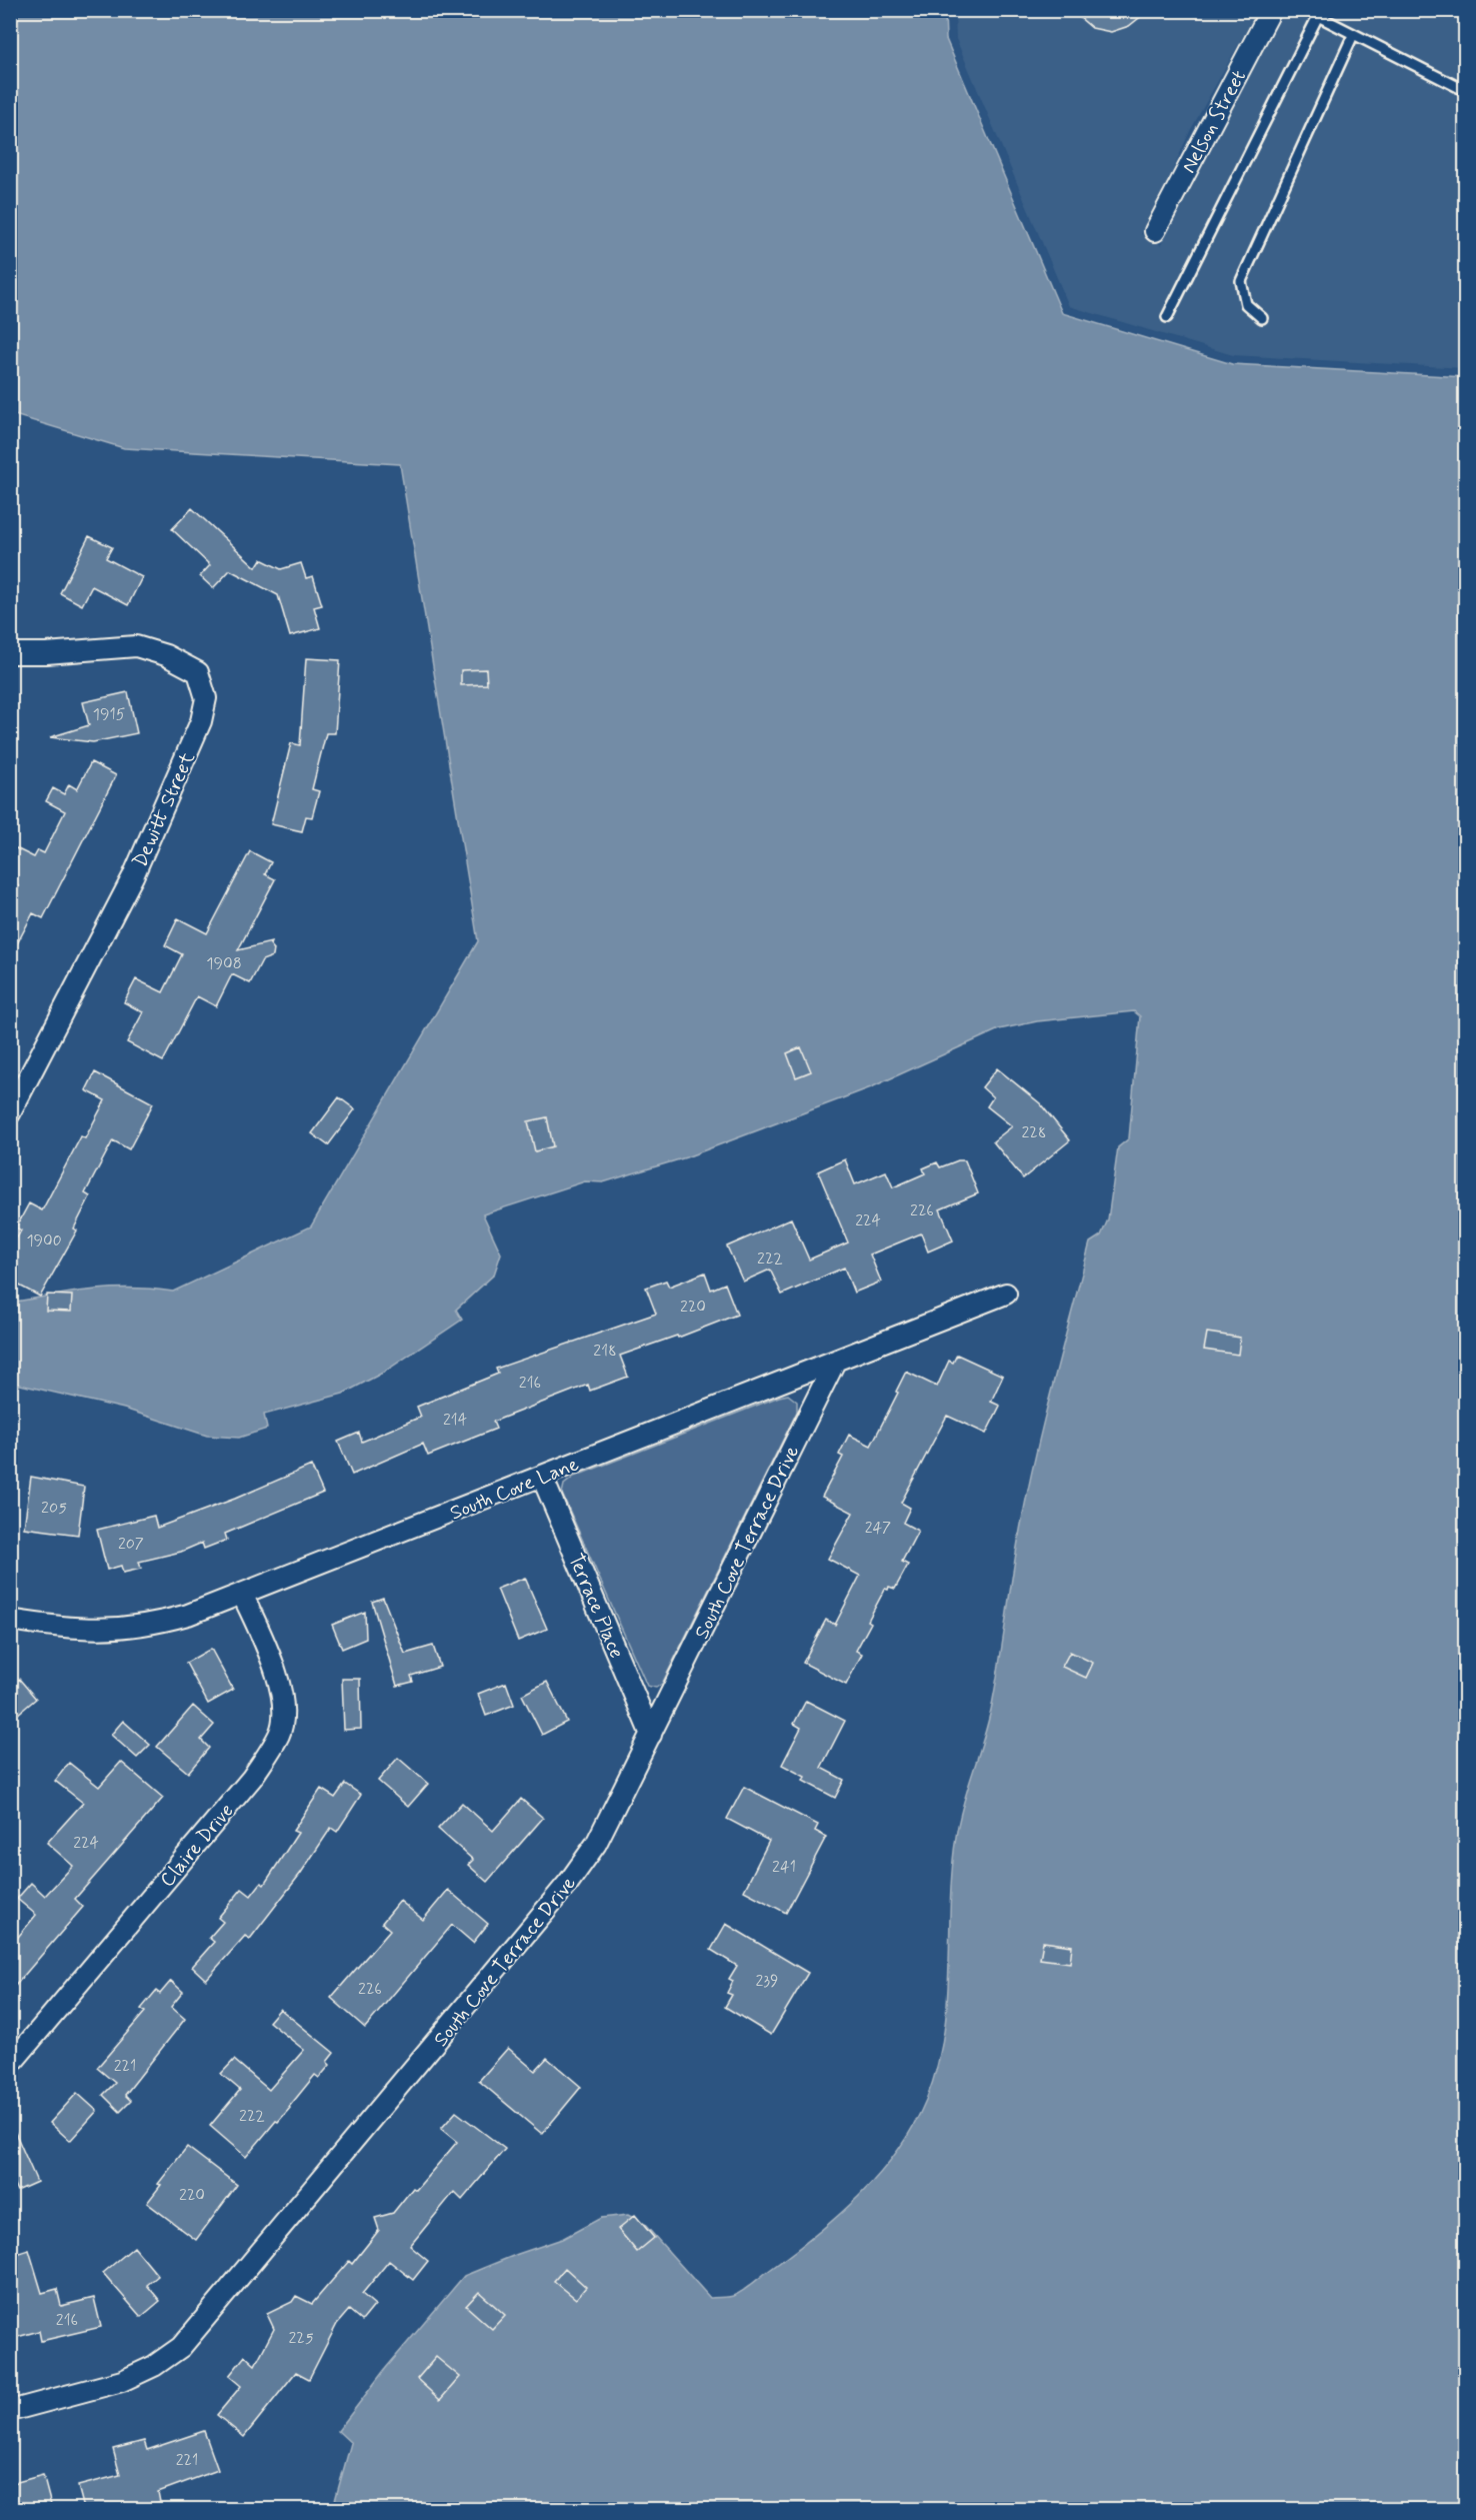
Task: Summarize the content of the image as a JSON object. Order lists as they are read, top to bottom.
{
  "streets": {
    "street": [
      "Nelson Street",
      "Dewitt Street",
      "South Cove Lane",
      "South Cove Terrace Drive",
      "Terrace Place",
      "Claire Drive"
    ]
  },
  "crossings": [
    ["South Cove Lane", "South Cove Terrace Drive"],
    ["South Cove Lane", "Terrace Place"],
    ["South Cove Lane", "Claire Drive"],
    ["South Cove Terrace Drive", "Terrace Place"]
  ],
  "house_numbers": [
    "1915",
    "1908",
    "228",
    "226",
    "224",
    "1900",
    "222",
    "220",
    "218",
    "216",
    "214",
    "205",
    "247",
    "207",
    "224",
    "241",
    "239",
    "226",
    "221",
    "222",
    "220",
    "216",
    "225",
    "221"
  ]
}
